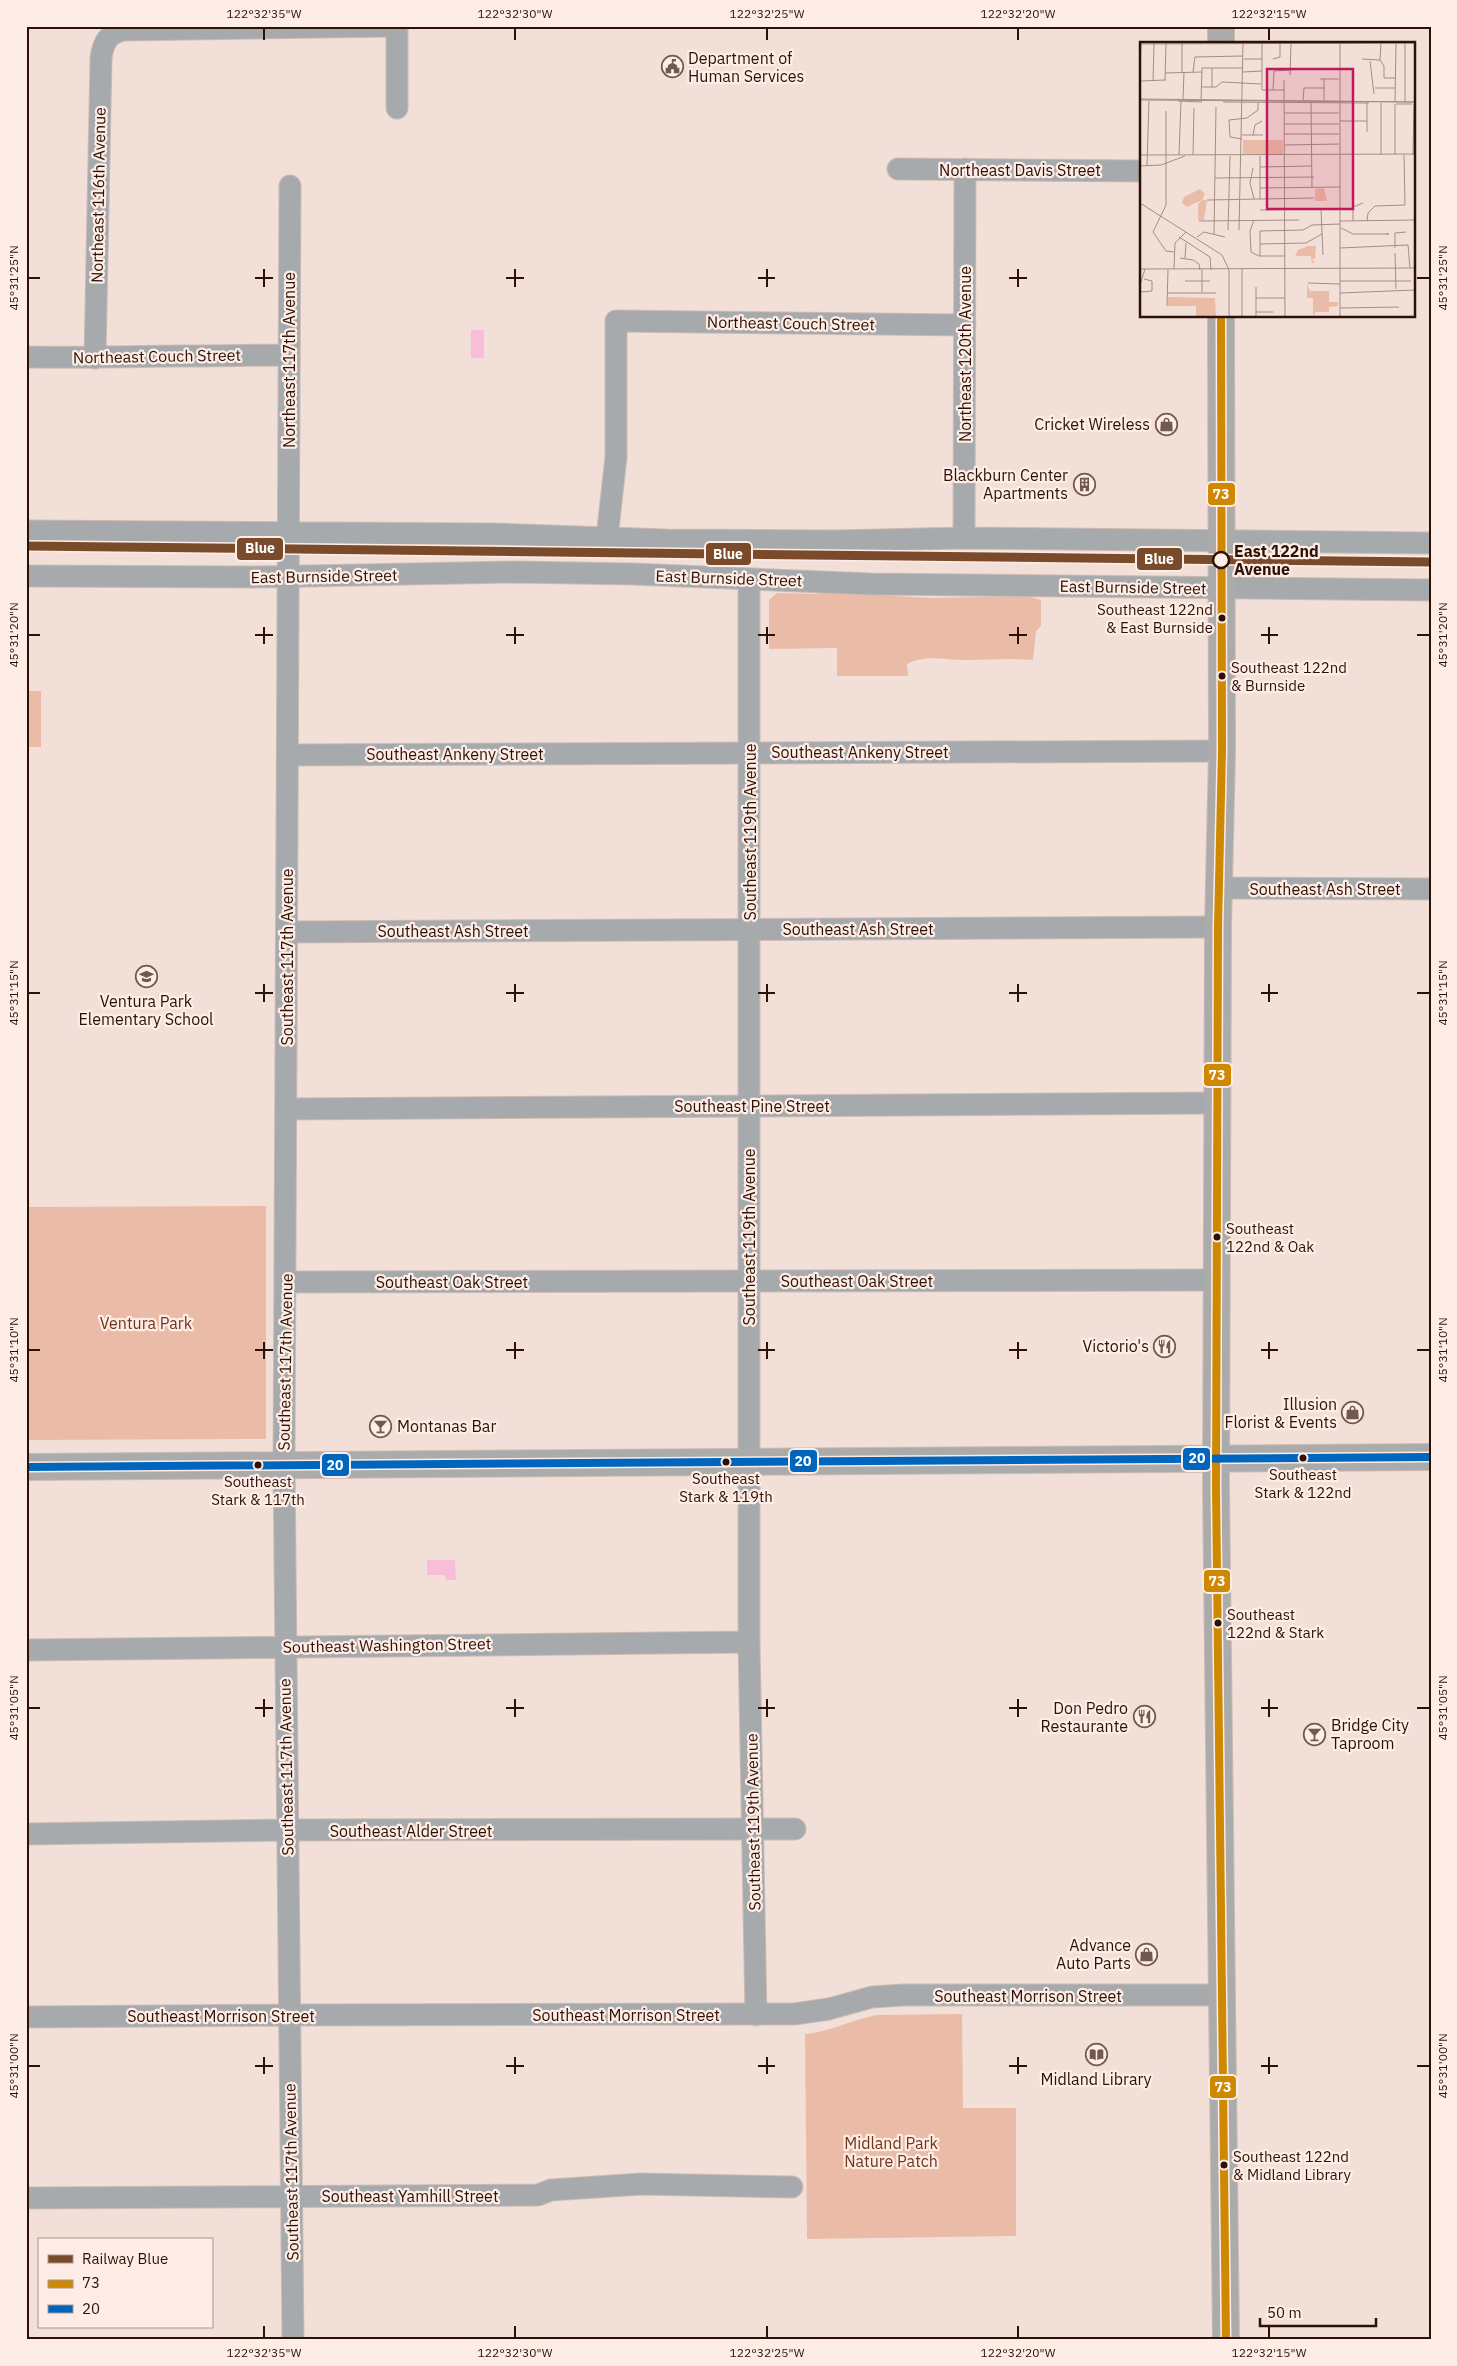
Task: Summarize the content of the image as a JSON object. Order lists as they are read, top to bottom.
{
  "streets": {
    "street": [
      "Northeast Davis Street",
      "Northeast 116th Avenue",
      "Northeast Couch Street",
      "Northeast 120th Avenue",
      "Northeast 117th Avenue",
      "East Burnside Street",
      "Southeast Ankeny Street",
      "Southeast 119th Avenue",
      "Southeast Ash Street",
      "Southeast 117th Avenue",
      "Southeast Pine Street",
      "Southeast Oak Street",
      "Southeast Washington Street",
      "Southeast Alder Street",
      "Southeast Morrison Street",
      "Southeast Yamhill Street"
    ]
  },
  "crossings": [
    ["Northeast Davis Street", "Northeast 120th Avenue"],
    ["Northeast 116th Avenue", "Northeast Couch Street"],
    ["Northeast Couch Street", "Northeast 120th Avenue"],
    ["Northeast Couch Street", "Northeast 117th Avenue"],
    ["Northeast Couch Street", "East Burnside Street"],
    ["Northeast 120th Avenue", "East Burnside Street"],
    ["Northeast 117th Avenue", "East Burnside Street"],
    ["Northeast 117th Avenue", "Southeast 117th Avenue"],
    ["East Burnside Street", "Southeast 119th Avenue"],
    ["East Burnside Street", "Southeast 117th Avenue"],
    ["Southeast Ankeny Street", "Southeast 119th Avenue"],
    ["Southeast Ankeny Street", "Southeast 117th Avenue"],
    ["Southeast 119th Avenue", "Southeast Ash Street"],
    ["Southeast 119th Avenue", "Southeast Pine Street"],
    ["Southeast 119th Avenue", "Southeast Oak Street"],
    ["Southeast 119th Avenue", "Southeast Washington Street"],
    ["Southeast 119th Avenue", "Southeast Alder Street"],
    ["Southeast 119th Avenue", "Southeast Morrison Street"],
    ["Southeast Ash Street", "Southeast 117th Avenue"],
    ["Southeast 117th Avenue", "Southeast Pine Street"],
    ["Southeast 117th Avenue", "Southeast Oak Street"],
    ["Southeast 117th Avenue", "Southeast Washington Street"],
    ["Southeast 117th Avenue", "Southeast Alder Street"],
    ["Southeast 117th Avenue", "Southeast Morrison Street"],
    ["Southeast 117th Avenue", "Southeast Yamhill Street"]
  ],
  "parks": ["Ventura Park", "Midland Park Nature Patch"],
  "places": {
    "public building": ["Department of Human Services"],
    "shop": ["Cricket Wireless", "Illusion Florist & Events", "Advance Auto Parts"],
    "building": ["Blackburn Center Apartments"],
    "other": [
      "East 122nd Avenue",
      "Southeast 122nd & East Burnside",
      "Southeast 122nd & Burnside",
      "Southeast 122nd & Oak",
      "Southeast Stark & 122nd",
      "Southeast Stark & 119th",
      "Southeast Stark & 117th",
      "Southeast 122nd & Stark",
      "Southeast 122nd & Midland Library"
    ],
    "school or university": ["Ventura Park Elementary School"],
    "restaurant": ["Victorio's", "Don Pedro Restaurante"],
    "bar": ["Montanas Bar", "Bridge City Taproom"],
    "library": ["Midland Library"]
  },
  "lines": ["transit line 73", "rail line Blue", "transit line 20"],
  "legend": ["Railway Blue", "73", "20"],
  "scale_bar": "50 m",
  "coordinates": [
    "122°32'35\"W",
    "122°32'30\"W",
    "122°32'25\"W",
    "122°32'20\"W",
    "122°32'15\"W",
    "45°31'25\"N",
    "45°31'20\"N",
    "45°31'15\"N",
    "45°31'10\"N",
    "45°31'05\"N",
    "45°31'00\"N"
  ]
}
